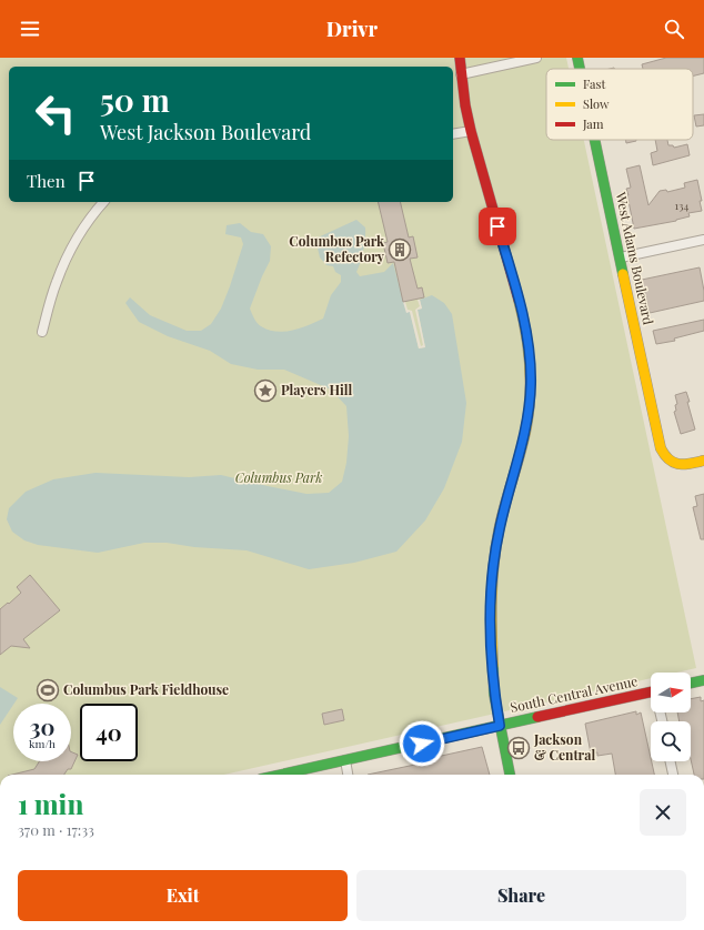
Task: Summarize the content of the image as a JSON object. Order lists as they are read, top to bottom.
{
  "streets": {
    "street": ["West Adams Boulevard", "South Central Avenue"]
  },
  "parks": ["Columbus Park"],
  "places": {
    "building": ["Columbus Park Refectory"],
    "place": ["Players Hill"],
    "sports": ["Columbus Park Fieldhouse"],
    "bus stop": ["Jackson & Central"]
  },
  "house_numbers": ["134"],
  "legend": ["Fast", "Slow", "Jam"],
  "north": "right",
  "page": {
    "header": "Drivr",
    "turn": ["50 m", "West Jackson Boulevard"],
    "then": "Then",
    "speed": "30 km/h",
    "limit": "40",
    "heading": ["1 min", "370 m · 17:33"],
    "buttons": ["Exit", "Share"]
  }
}
